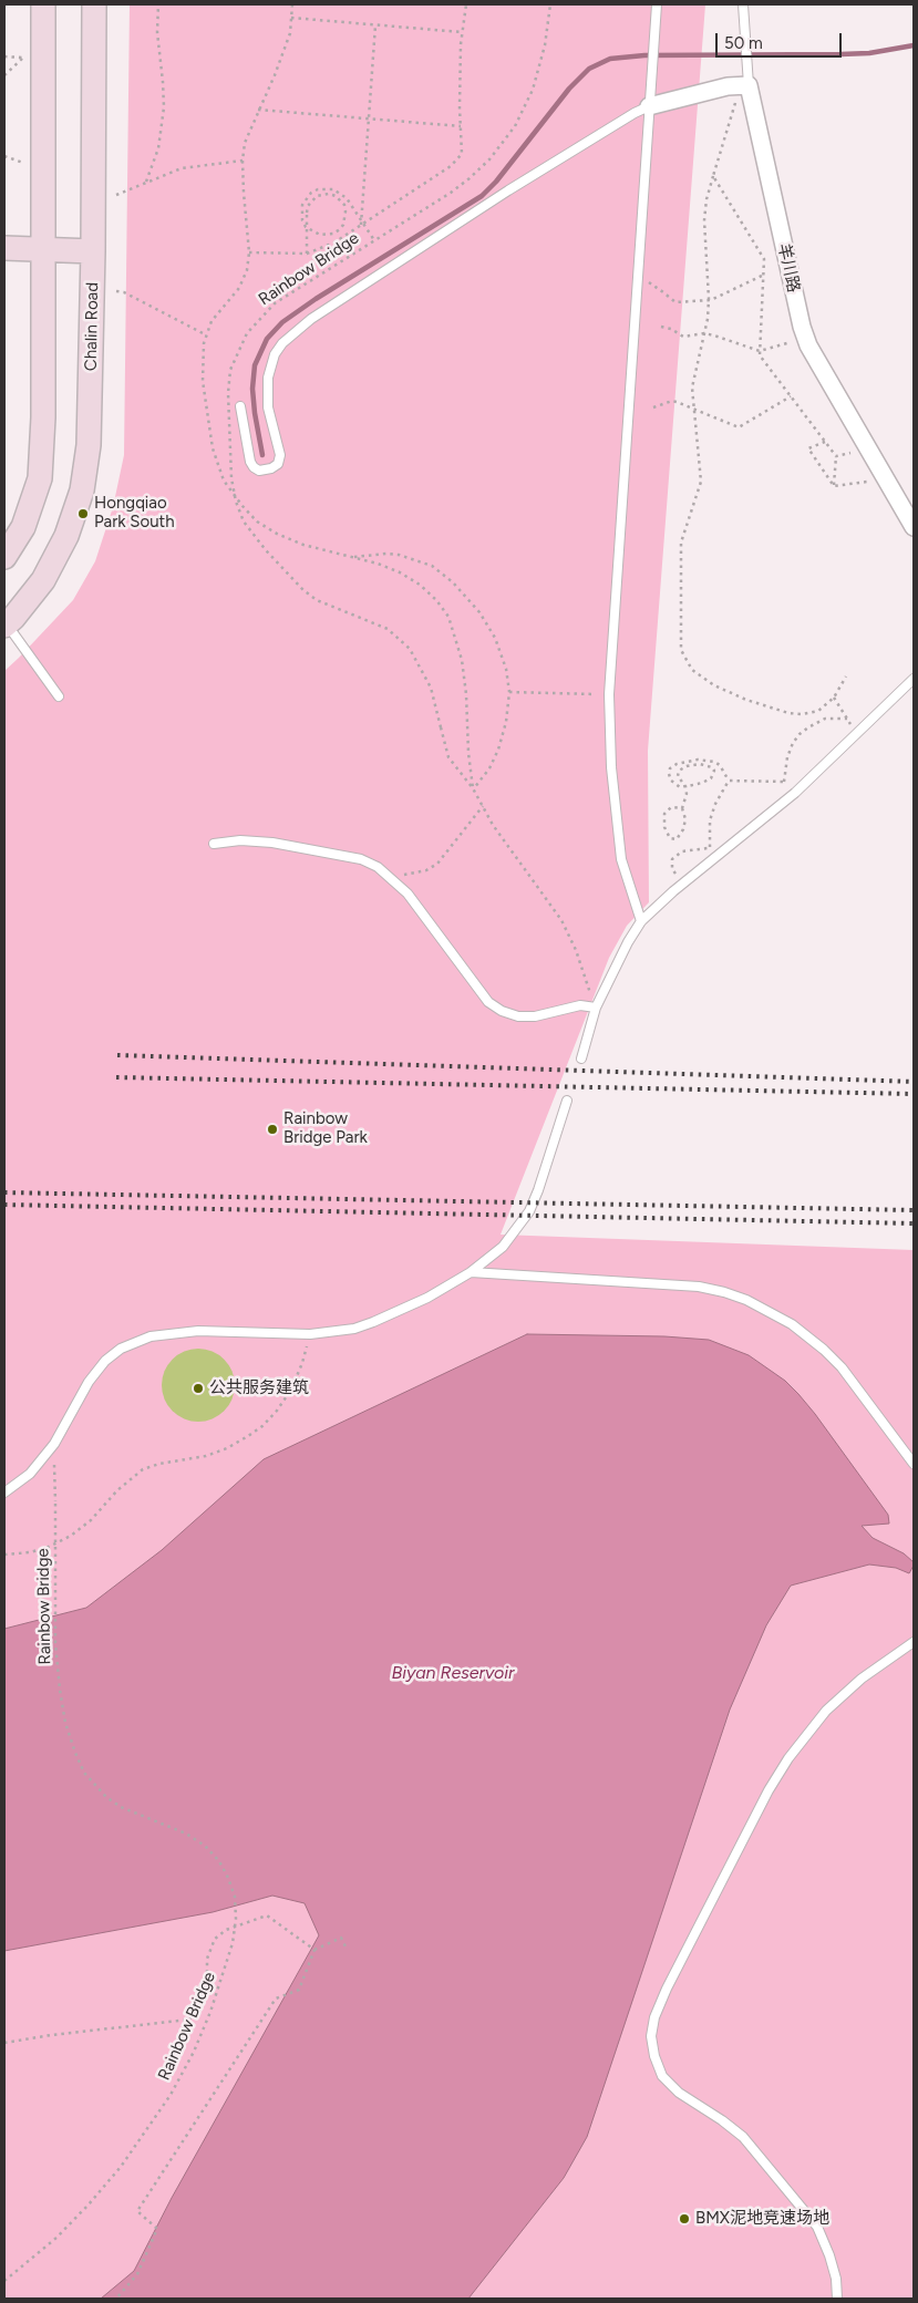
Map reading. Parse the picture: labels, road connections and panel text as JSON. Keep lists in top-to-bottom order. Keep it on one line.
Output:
{"streets":{"street":["羊川路","Chalin Road"],"path":["Rainbow Bridge"]},"water":["Biyan Reservoir"],"places":["Hongqiao Park South","Rainbow Bridge Park","公共服务建筑","BMX泥地竞速场地"],"scale_bar":"50 m"}
